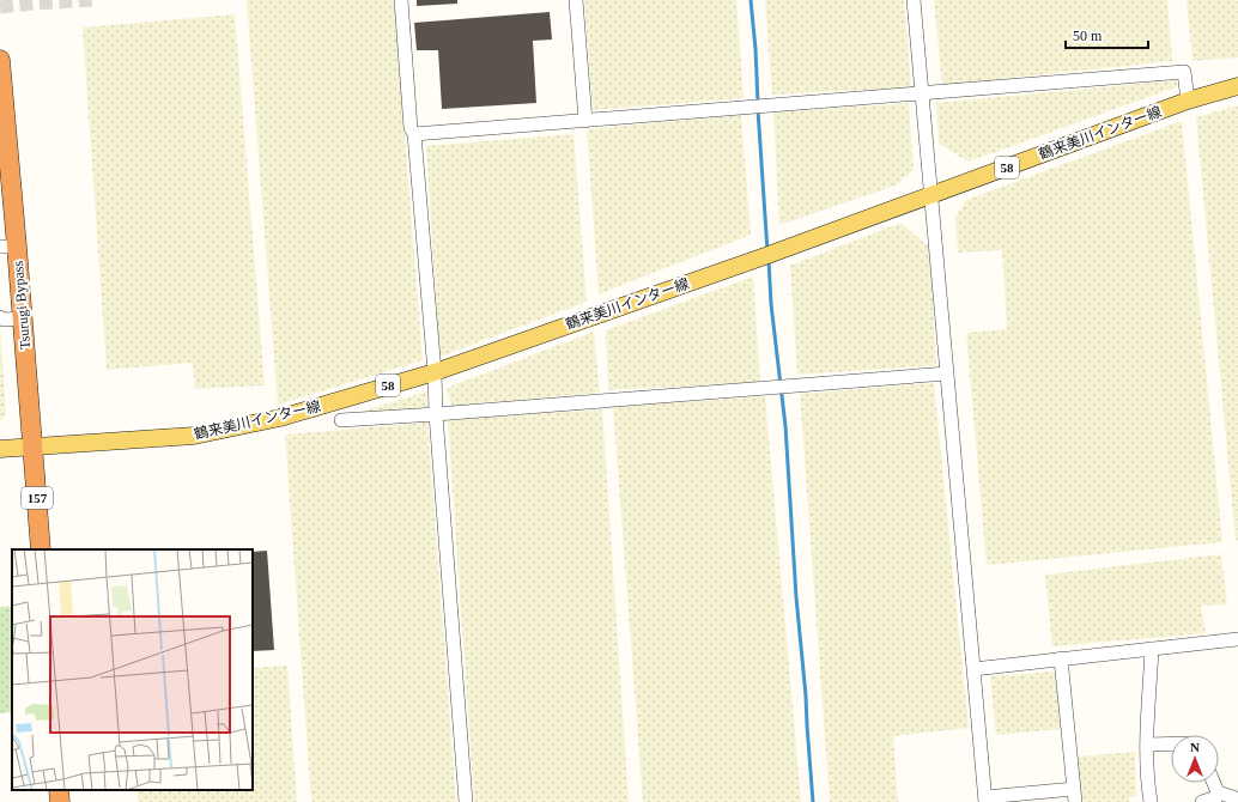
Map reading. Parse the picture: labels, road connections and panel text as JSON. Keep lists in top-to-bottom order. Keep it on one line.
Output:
{"streets":{"highway":["Tsurugi Bypass","157"],"main road":["鶴来美川インター線","58"]},"crossings":[["鶴来美川インター線","Tsurugi Bypass"]],"scale_bar":"50 m","north":"top"}
